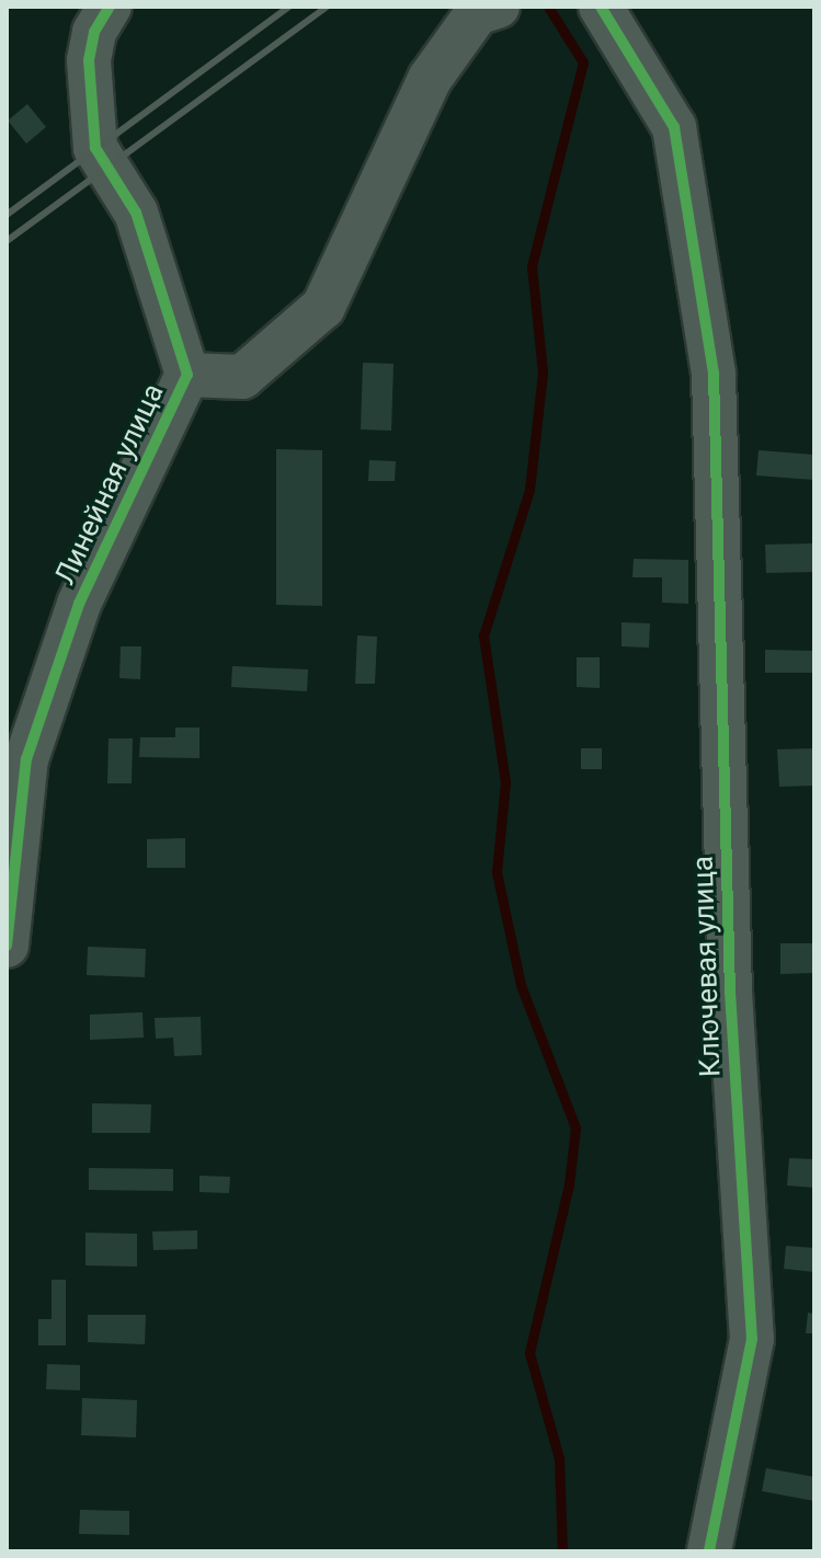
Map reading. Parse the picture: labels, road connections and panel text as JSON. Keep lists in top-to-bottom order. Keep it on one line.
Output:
{"streets":{"street":["Линейная улица","Ключевая улица"]}}
